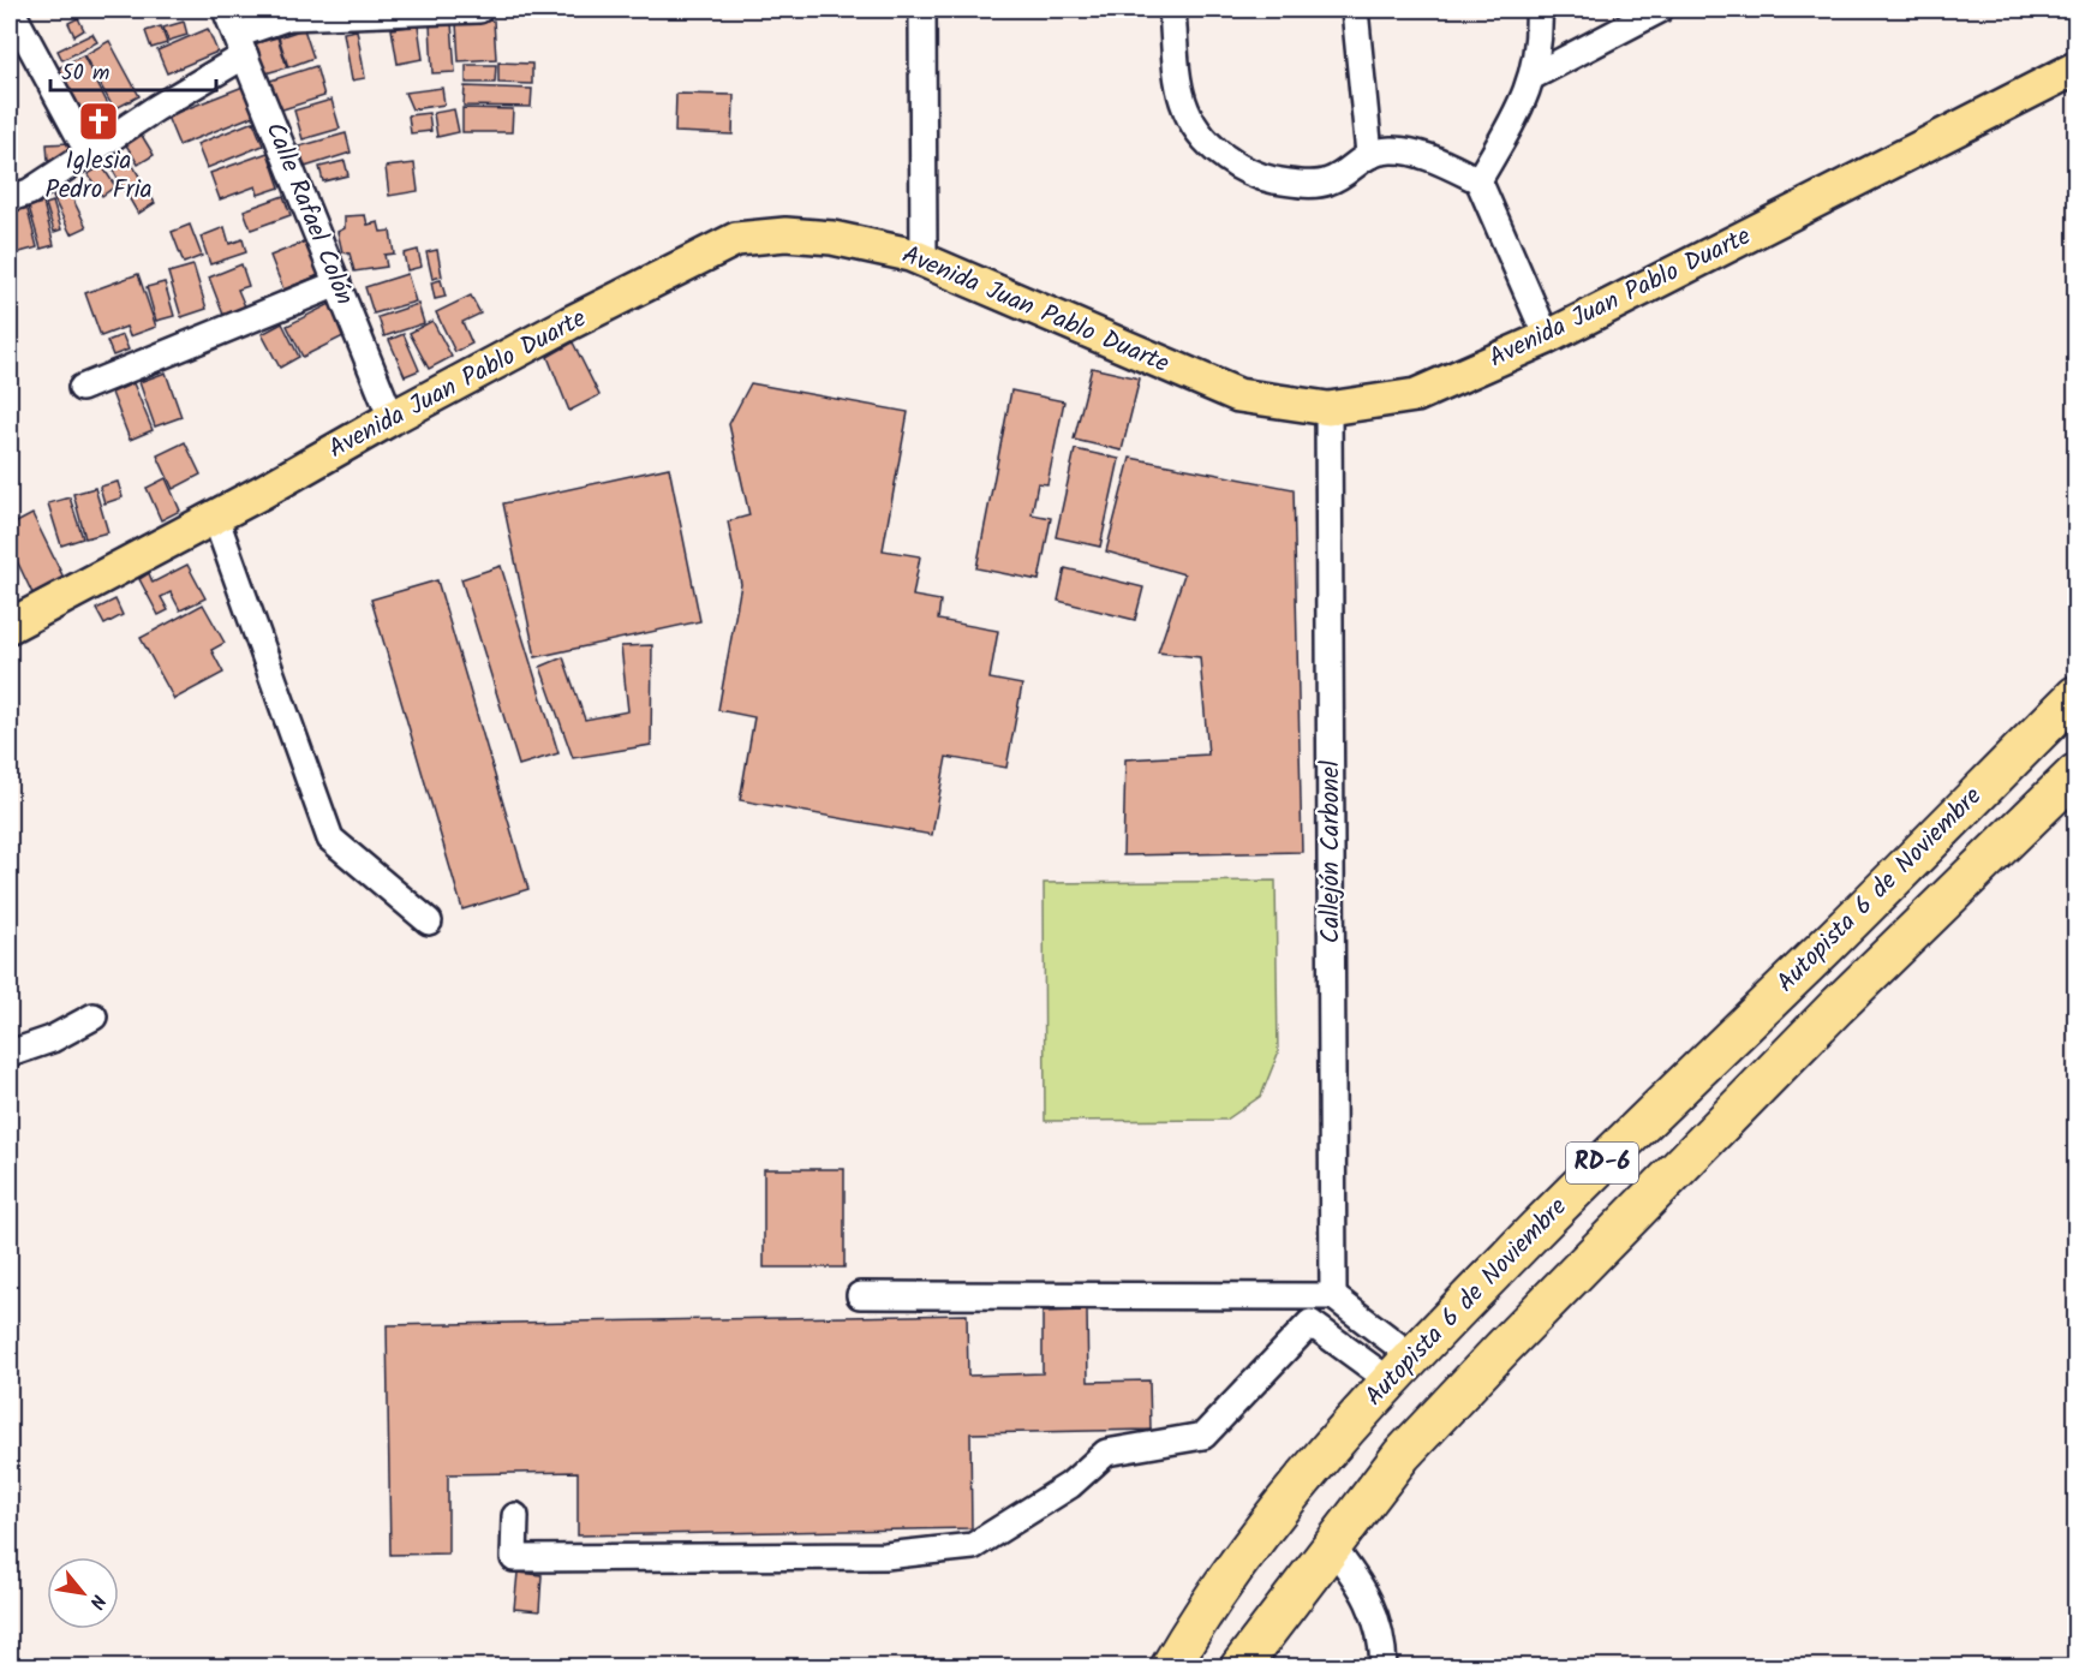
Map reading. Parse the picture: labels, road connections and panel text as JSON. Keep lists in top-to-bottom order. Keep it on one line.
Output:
{"streets":{"highway":["Autopista 6 de Noviembre","RD-6"],"main road":["Avenida Juan Pablo Duarte"],"street":["Calle Rafael Colón","Callejón Carbonel"]},"crossings":[["Calle Rafael Colón","Avenida Juan Pablo Duarte"],["Avenida Juan Pablo Duarte","Callejón Carbonel"]],"places":{"church":["Iglesia Pedro Fria"]},"scale_bar":"50 m","north":"bottom right"}
